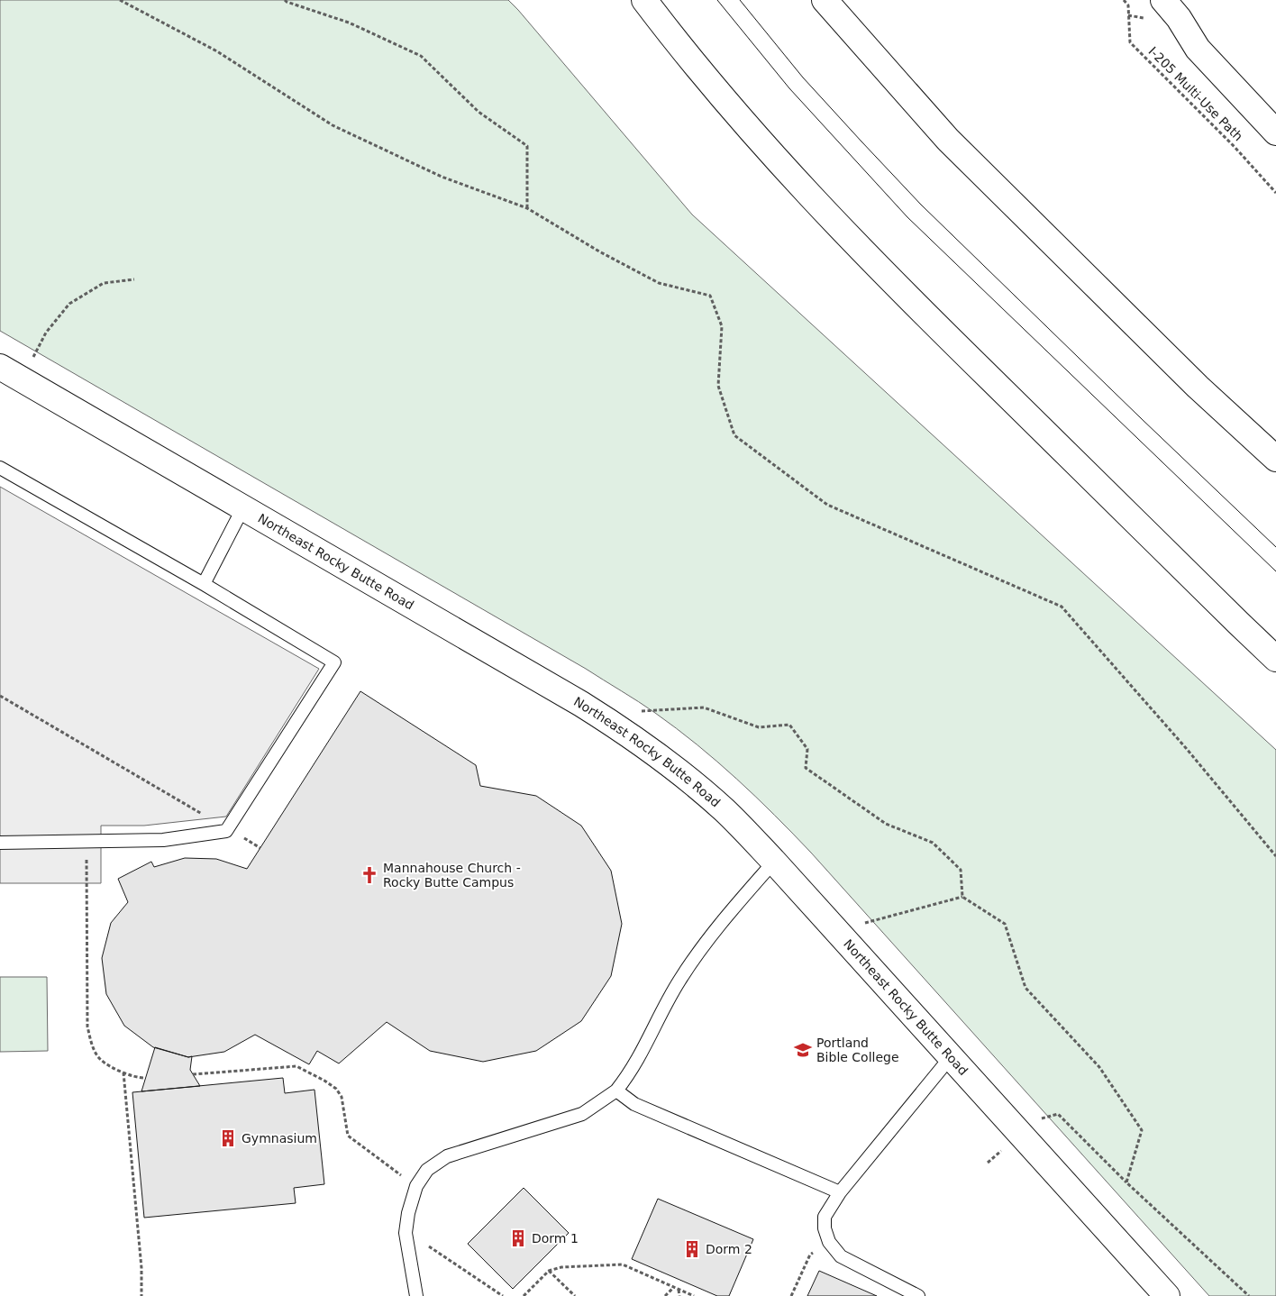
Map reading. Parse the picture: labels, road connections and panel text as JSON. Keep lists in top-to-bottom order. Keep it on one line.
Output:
{"streets":{"main road":["Northeast Rocky Butte Road"],"path":["I-205 Multi-Use Path"]},"places":{"church":["Mannahouse Church - Rocky Butte Campus"],"school or university":["Portland Bible College"],"building":["Gymnasium","Dorm 1","Dorm 2"]}}
